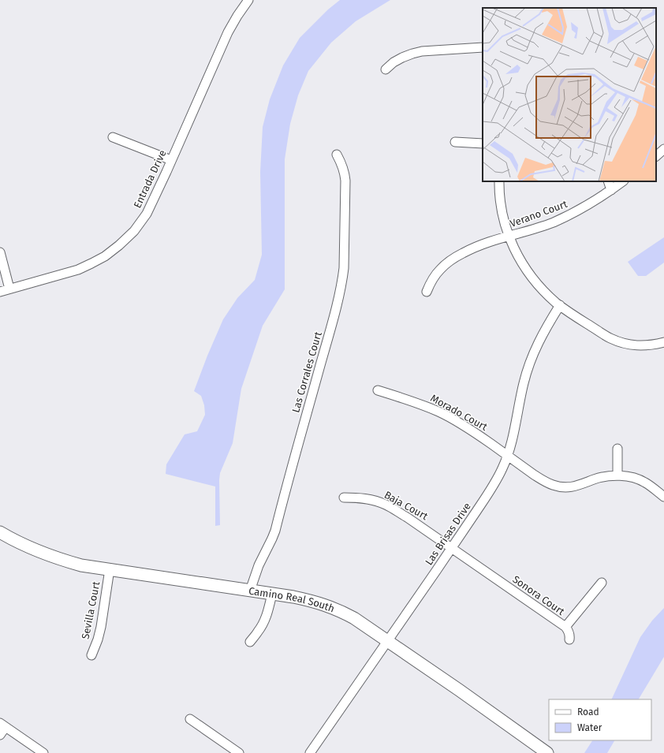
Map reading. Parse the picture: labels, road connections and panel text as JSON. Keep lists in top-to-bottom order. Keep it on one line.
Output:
{"streets":{"street":["Entrada Drive","Verano Court","Las Corrales Court","Morado Court","Baja Court","Las Brisas Drive","Sonora Court","Camino Real South","Sevilla Court"]},"crossings":[["Las Corrales Court","Camino Real South"],["Morado Court","Las Brisas Drive"],["Baja Court","Las Brisas Drive"],["Baja Court","Sonora Court"],["Las Brisas Drive","Sonora Court"],["Las Brisas Drive","Camino Real South"],["Camino Real South","Sevilla Court"]],"legend":["Road","Water"]}
